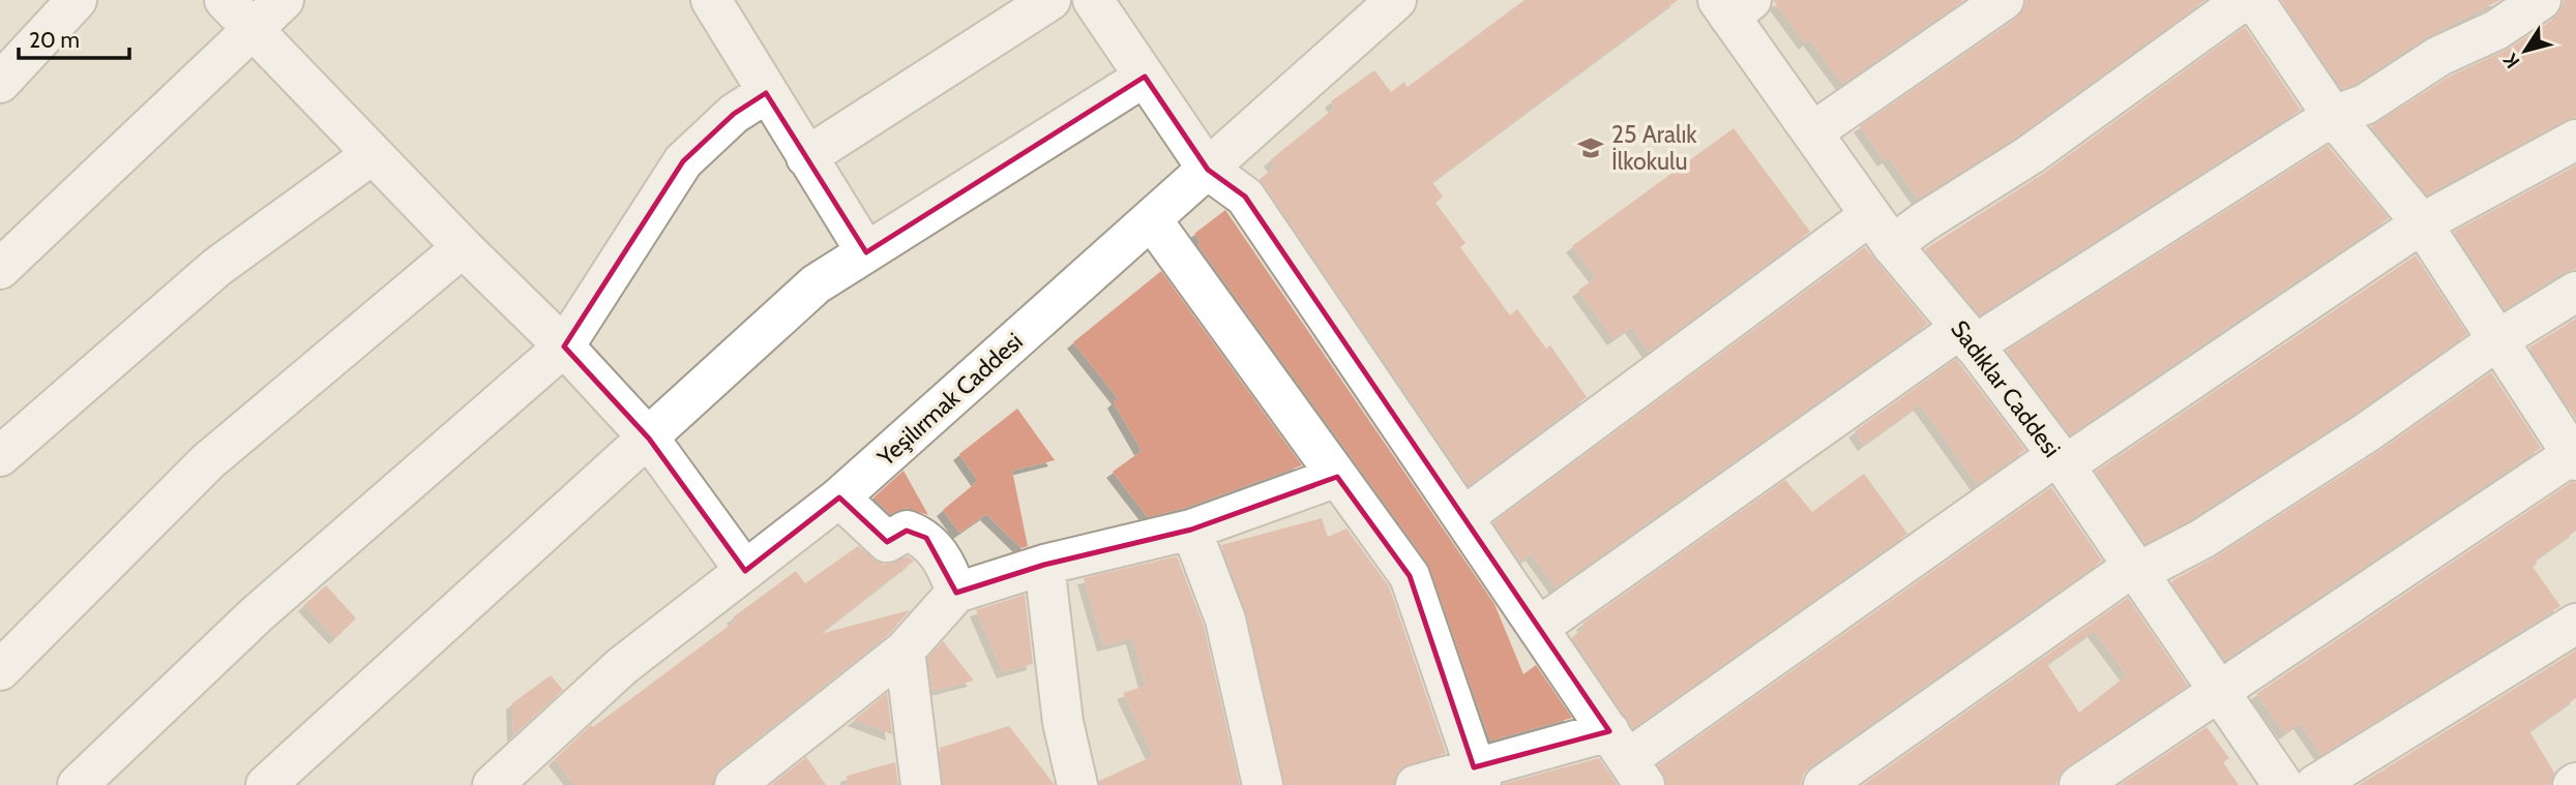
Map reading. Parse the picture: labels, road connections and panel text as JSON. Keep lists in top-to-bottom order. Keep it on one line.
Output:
{"streets":{"street":["Sadıklar Caddesi","Yeşilırmak Caddesi"]},"places":{"school or university":["25 Aralık İlkokulu"]},"scale_bar":"20 m","north":"bottom left"}
